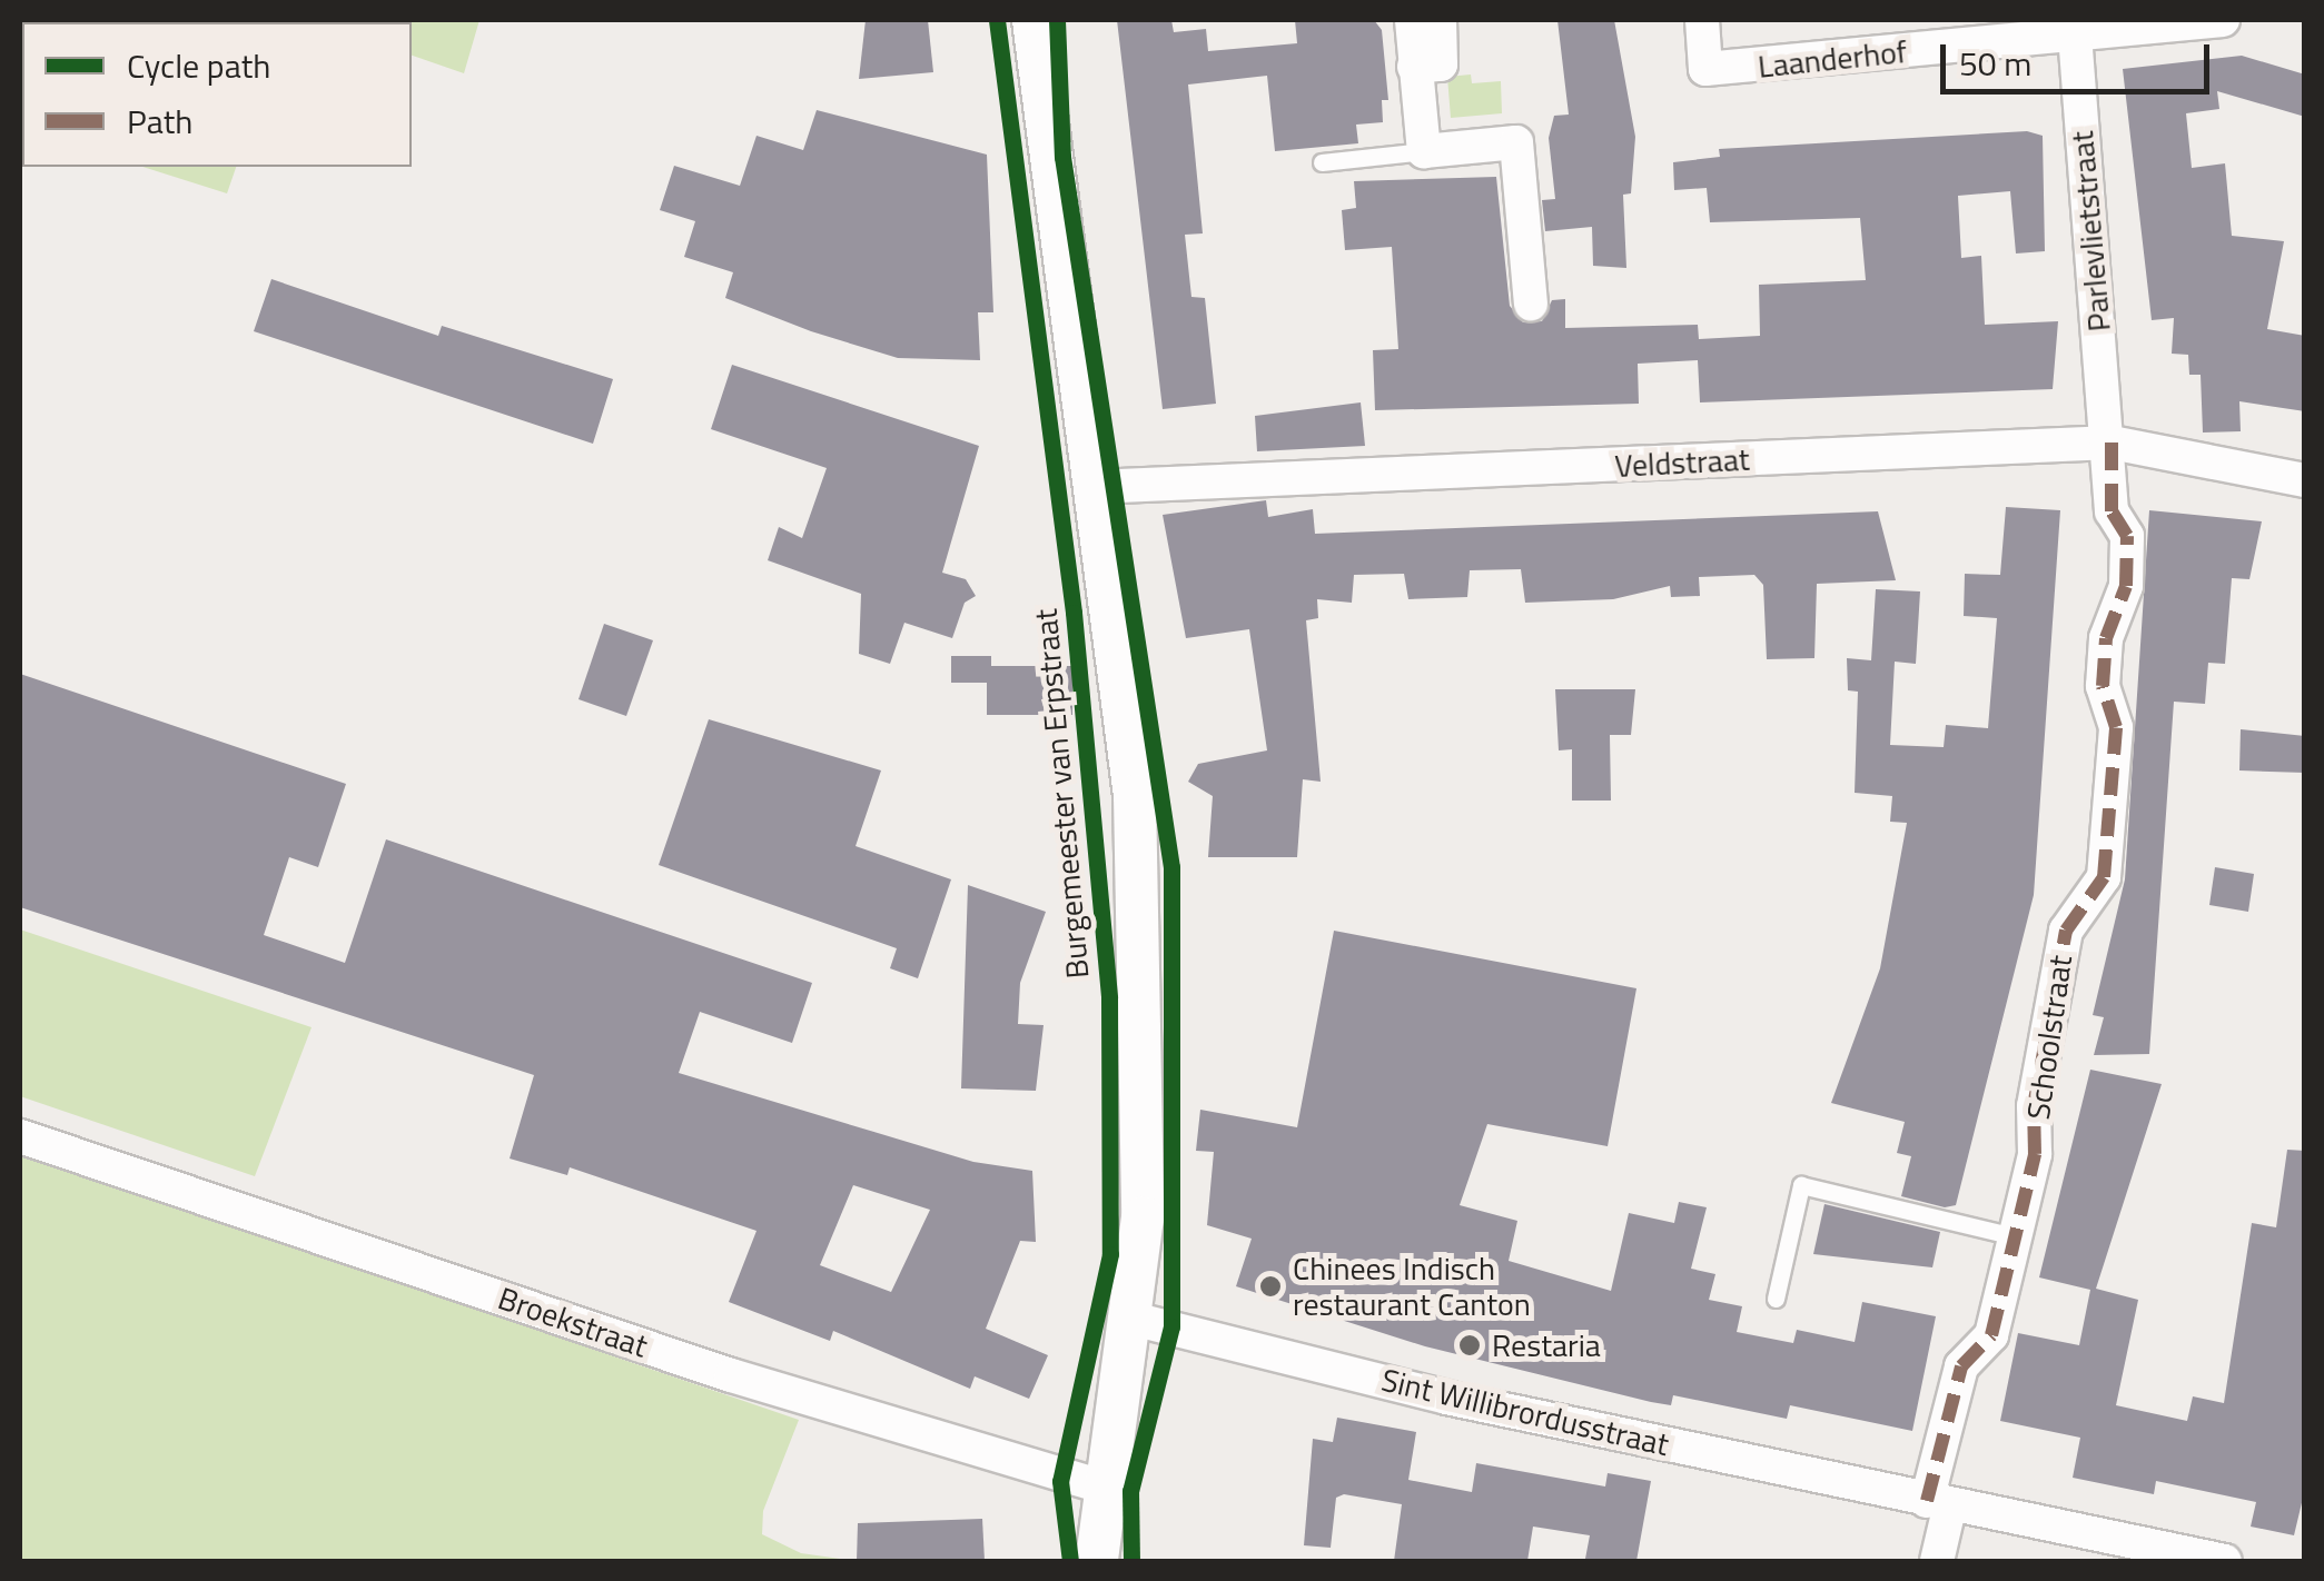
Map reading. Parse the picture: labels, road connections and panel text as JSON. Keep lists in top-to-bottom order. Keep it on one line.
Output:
{"streets":{"street":["Laanderhof","Parlevlietstraat","Veldstraat","Burgemeester van Erpstraat","Schoolstraat","Broekstraat","Sint Willibrordusstraat"]},"crossings":[["Laanderhof","Parlevlietstraat"],["Parlevlietstraat","Veldstraat"],["Parlevlietstraat","Schoolstraat"],["Veldstraat","Burgemeester van Erpstraat"],["Veldstraat","Schoolstraat"],["Burgemeester van Erpstraat","Broekstraat"],["Burgemeester van Erpstraat","Sint Willibrordusstraat"],["Schoolstraat","Sint Willibrordusstraat"]],"places":["Chinees Indisch restaurant Canton","Restaria"],"legend":["Cycle path","Path"],"scale_bar":"50 m"}
